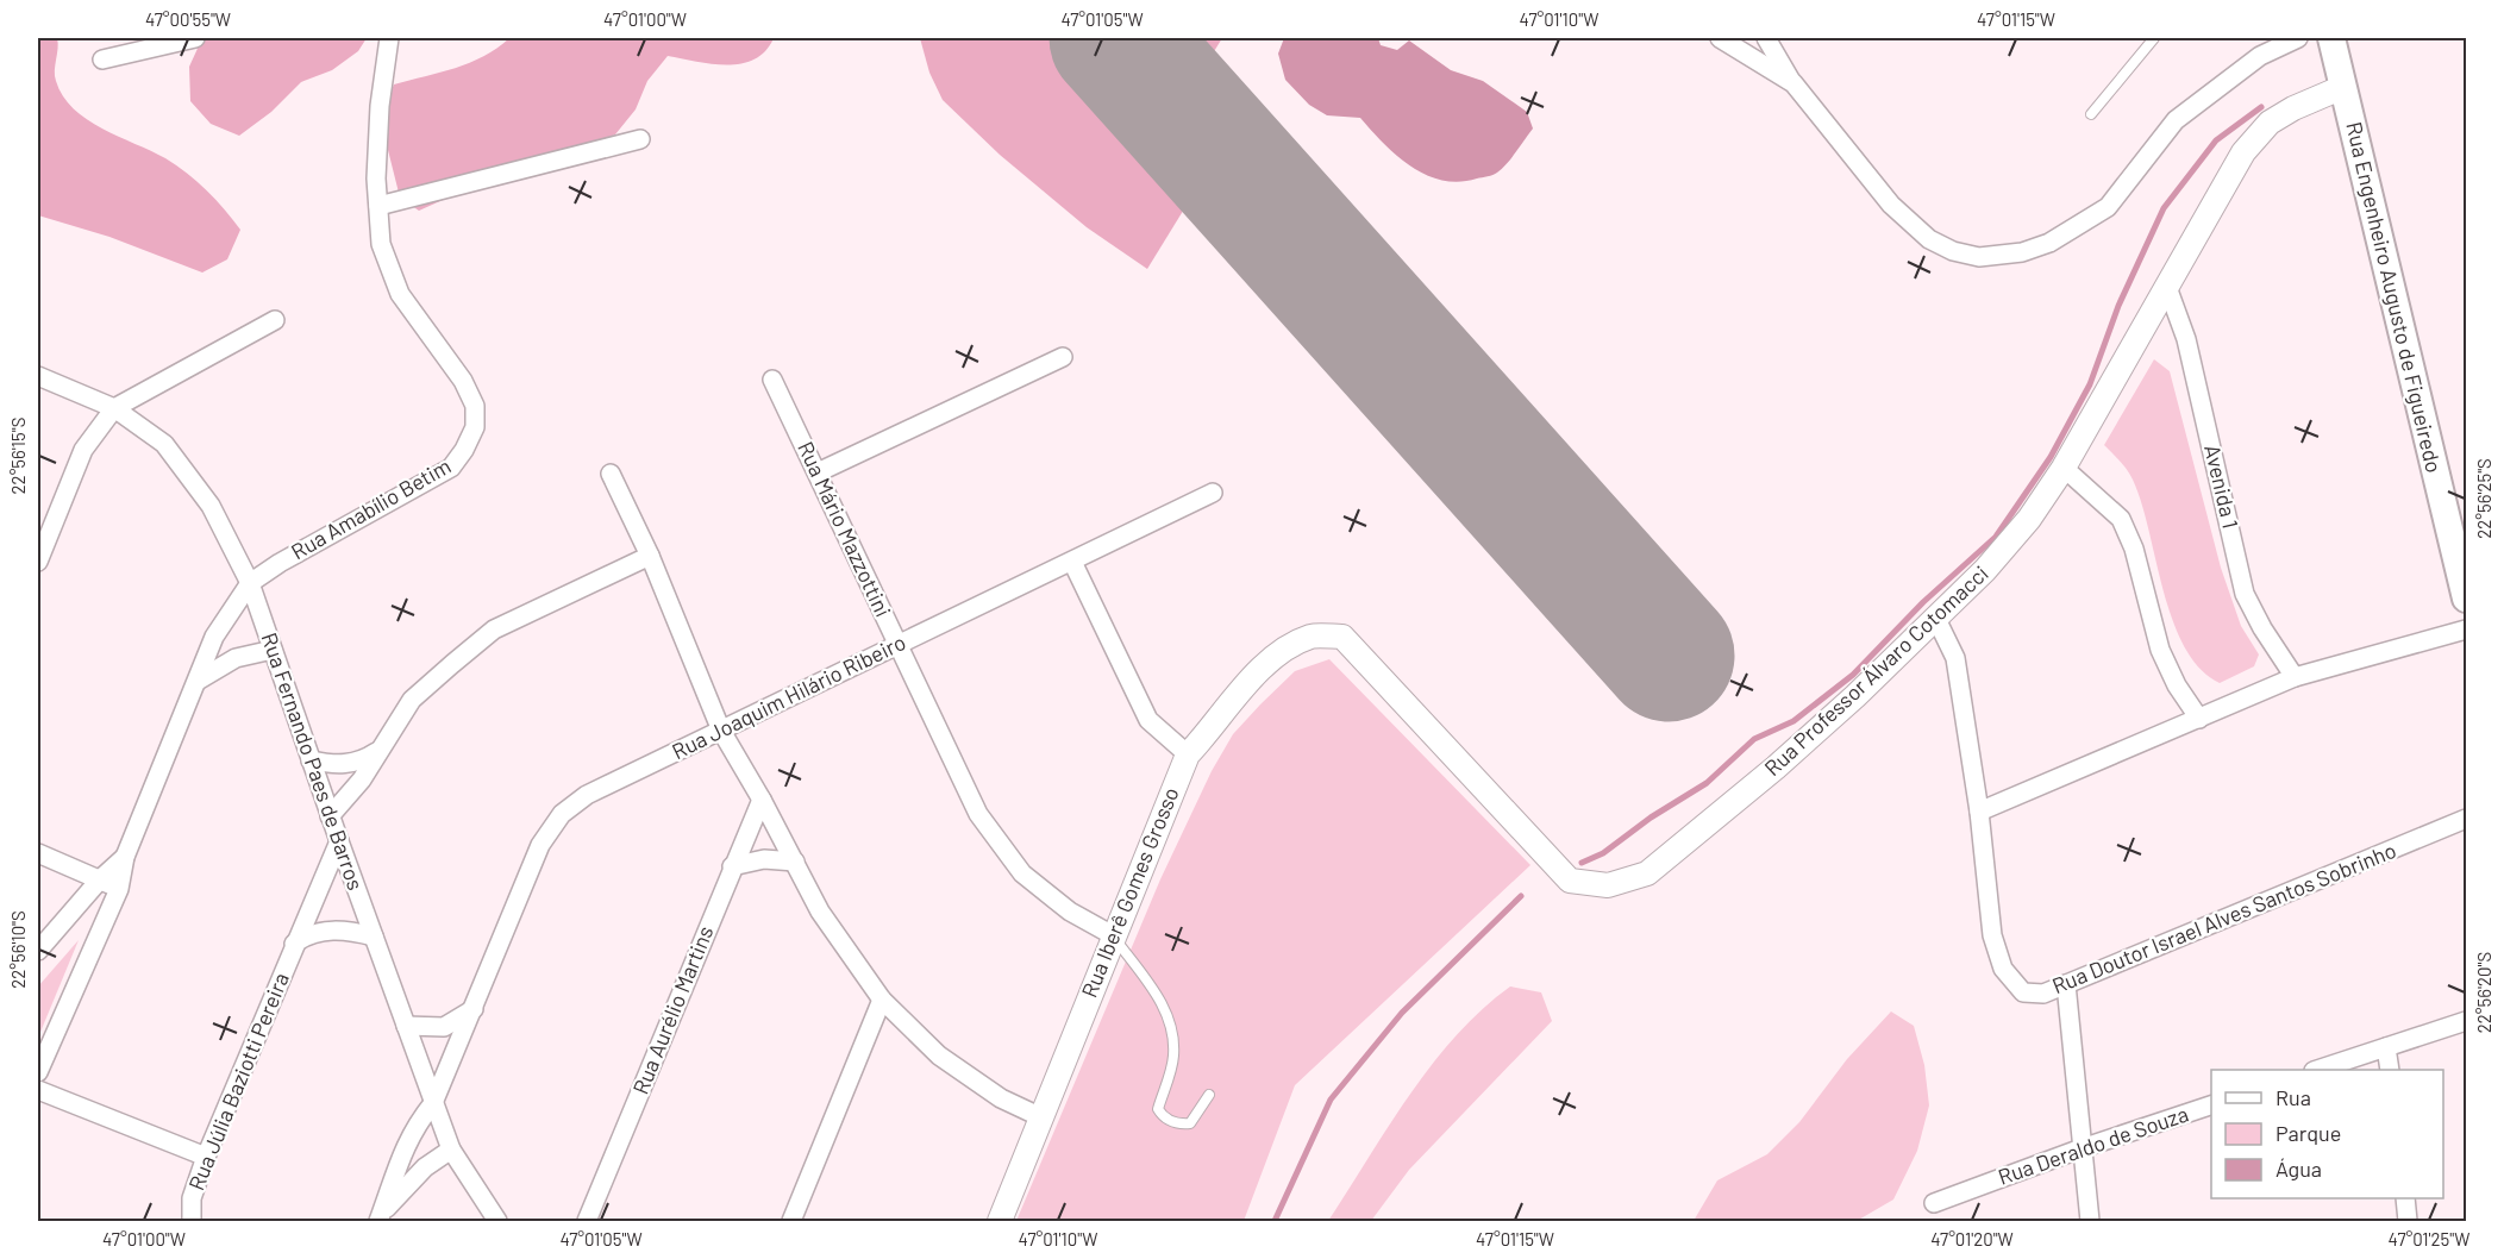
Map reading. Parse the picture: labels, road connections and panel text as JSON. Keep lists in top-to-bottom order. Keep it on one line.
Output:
{"streets":{"main road":["Rua Engenheiro Augusto de Figueiredo"],"street":["Avenida 1","Rua Amabílio Betim","Rua Mário Mazzottini","Rua Professor Álvaro Cotomacci","Rua Joaquim Hilário Ribeiro","Rua Fernando Paes de Barros","Rua Iberê Gomes Grosso","Rua Doutor Israel Alves Santos Sobrinho","Rua Aurélio Martins","Rua Júlia Baziotti Pereira","Rua Deraldo de Souza"]},"crossings":[["Rua Engenheiro Augusto de Figueiredo","Rua Professor Álvaro Cotomacci"],["Avenida 1","Rua Professor Álvaro Cotomacci"],["Rua Amabílio Betim","Rua Fernando Paes de Barros"],["Rua Mário Mazzottini","Rua Joaquim Hilário Ribeiro"],["Rua Mário Mazzottini","Rua Iberê Gomes Grosso"],["Rua Professor Álvaro Cotomacci","Rua Iberê Gomes Grosso"],["Rua Professor Álvaro Cotomacci","Rua Doutor Israel Alves Santos Sobrinho"],["Rua Joaquim Hilário Ribeiro","Rua Fernando Paes de Barros"],["Rua Fernando Paes de Barros","Rua Júlia Baziotti Pereira"]],"legend":["Rua","Parque","Água"],"coordinates":["47°00'55\"W","47°01'00\"W","47°01'05\"W","47°01'10\"W","47°01'15\"W","22°56'15\"S","22°56'25\"S","22°56'10\"S","22°56'20\"S","47°01'20\"W","47°01'25\"W"]}
